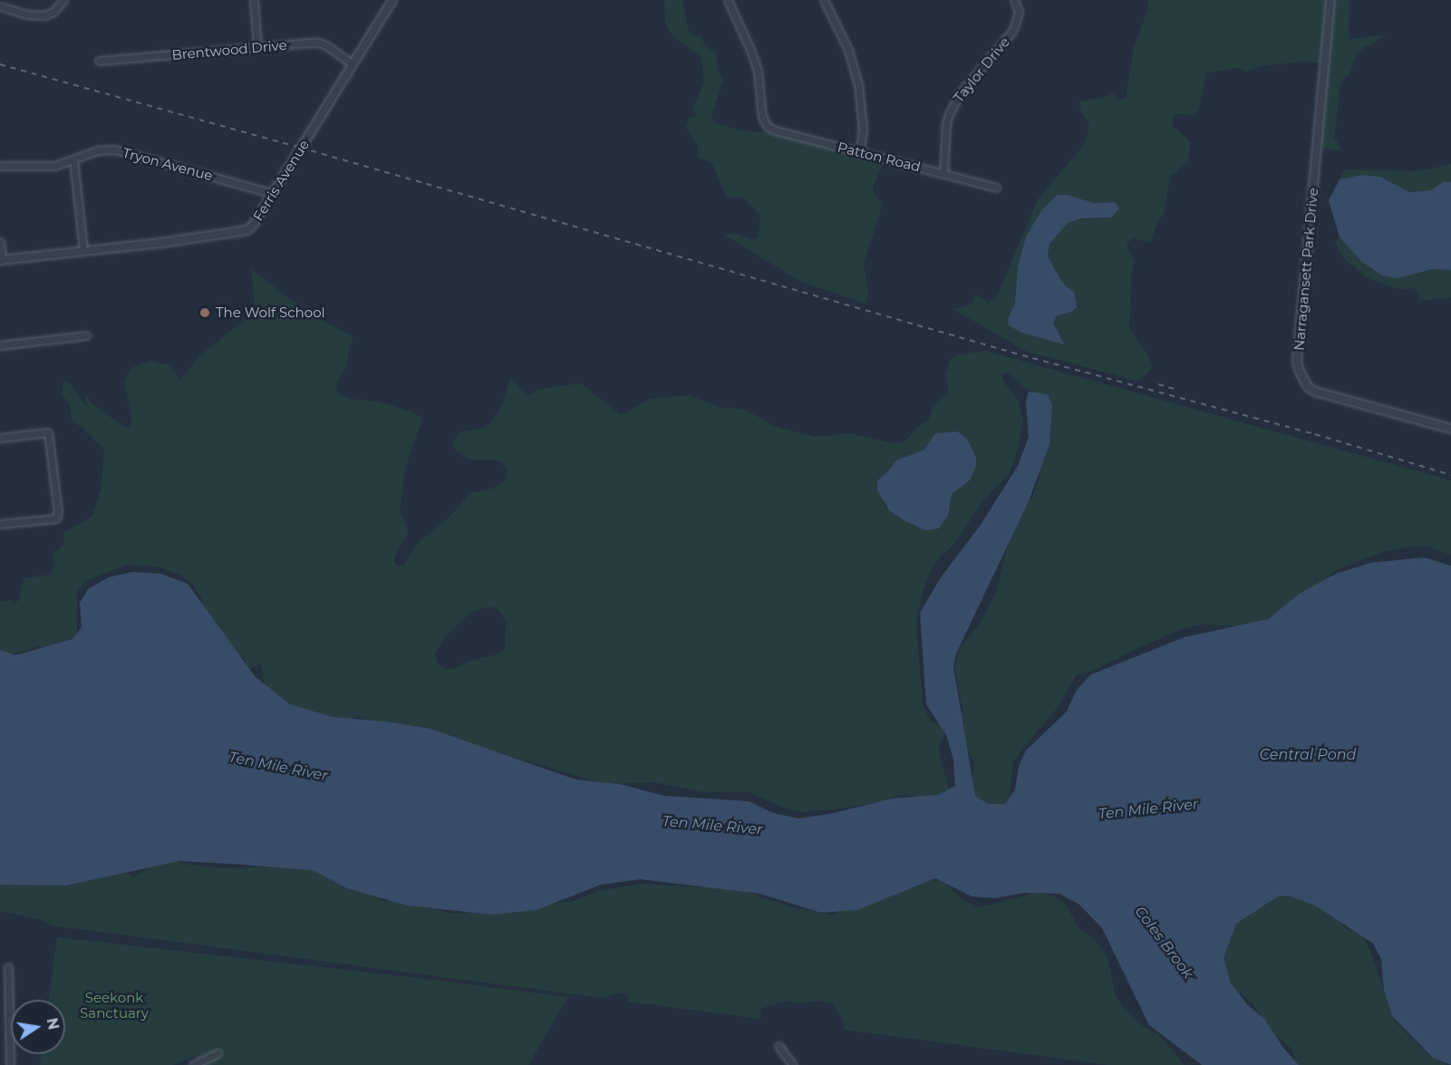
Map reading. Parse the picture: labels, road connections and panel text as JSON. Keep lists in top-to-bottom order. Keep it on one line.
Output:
{"streets":{"street":["Brentwood Drive","Taylor Drive","Patton Road","Tryon Avenue","Ferris Avenue","Narragansett Park Drive"]},"crossings":[["Brentwood Drive","Ferris Avenue"],["Taylor Drive","Patton Road"],["Tryon Avenue","Ferris Avenue"]],"water":["Central Pond","Ten Mile River","Coles Brook"],"parks":["Seekonk Sanctuary"],"places":["The Wolf School"],"north":"right"}
